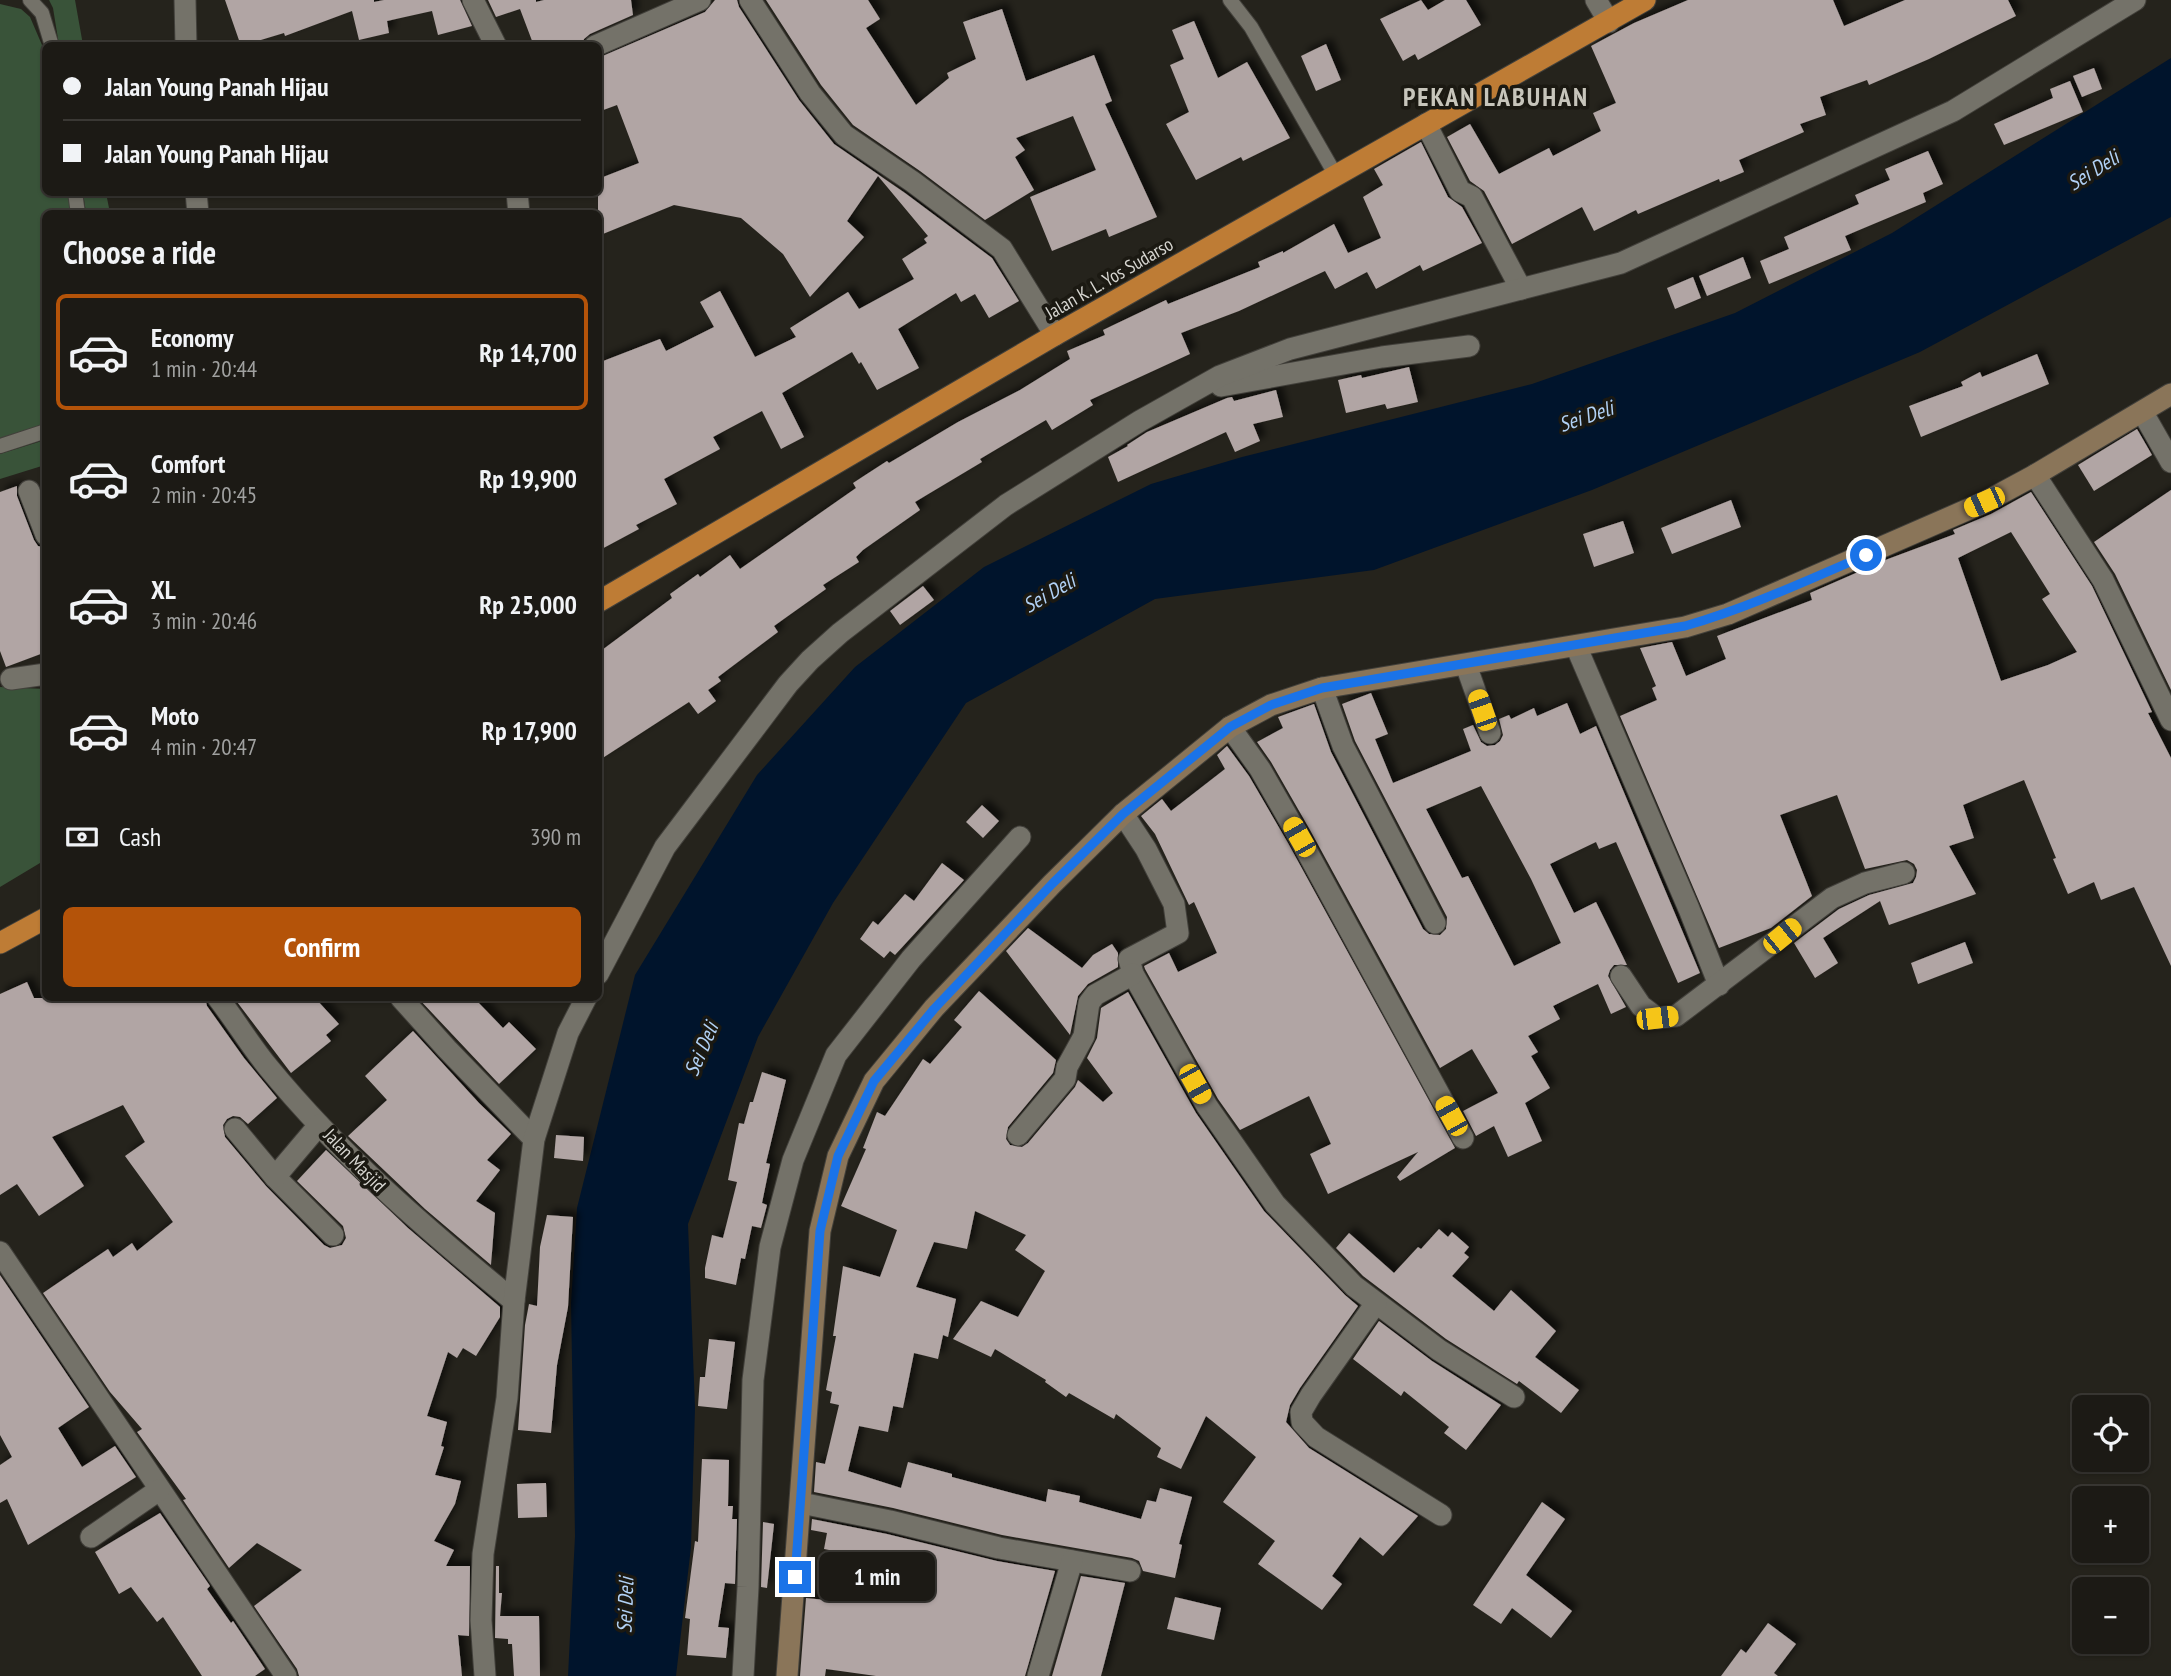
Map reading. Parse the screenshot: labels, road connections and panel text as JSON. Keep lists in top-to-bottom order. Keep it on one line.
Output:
{"streets":{"highway":["Jalan K. L. Yos Sudarso"],"street":["Jalan Masjid"]},"districts":["PEKAN LABUHAN"],"water":["Sei Deli"],"page":{"banner":["Jalan Young Panah Hijau","Jalan Young Panah Hijau"],"heading":"Choose a ride","list":[{"name":"Economy","note":"1 min · 20:44","value":"Rp 14,700"},{"name":"Comfort","note":"2 min · 20:45","value":"Rp 19,900"},{"name":"XL","note":"3 min · 20:46","value":"Rp 25,000"},{"name":"Moto","note":"4 min · 20:47","value":"Rp 17,900"}],"pay":["Cash","390 m"],"buttons":"Confirm","map_buttons":["+","−"],"bubble":"1 min"}}
